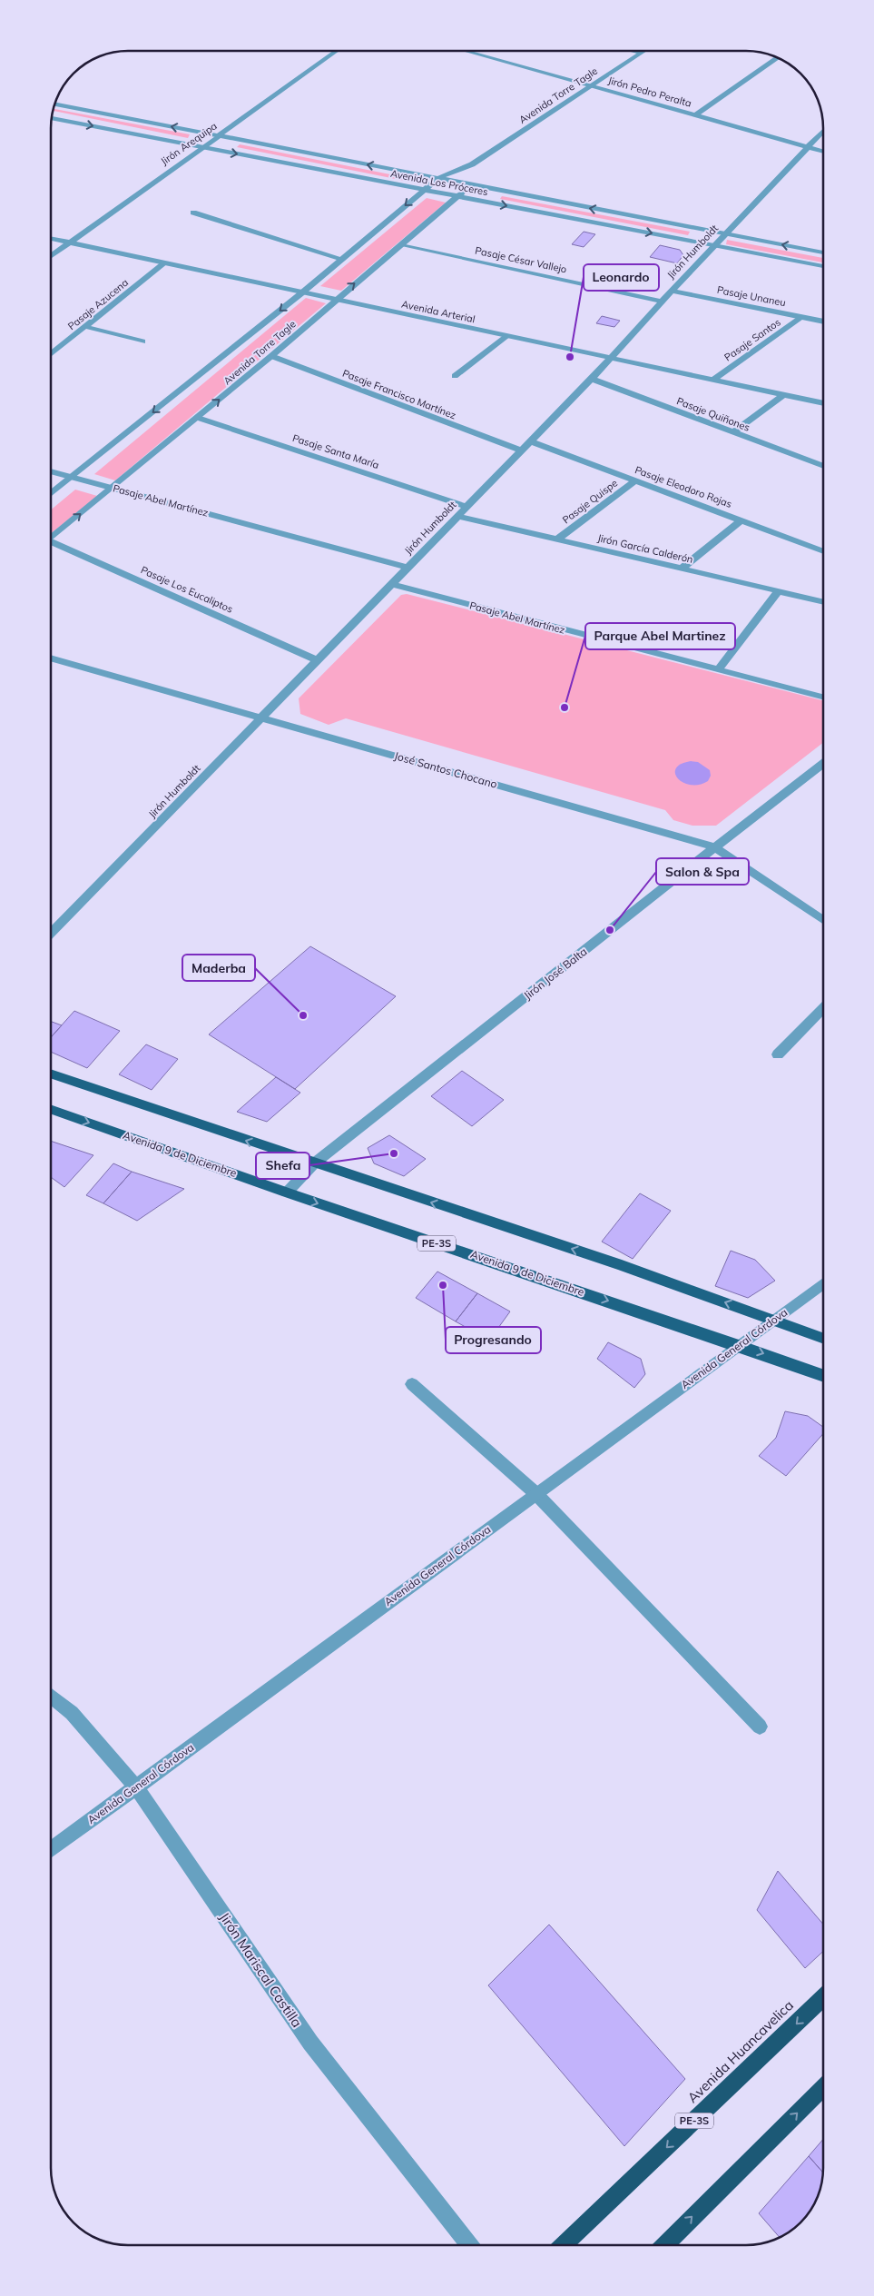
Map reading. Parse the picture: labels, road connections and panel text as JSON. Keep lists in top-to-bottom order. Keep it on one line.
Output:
{"streets":{"highway":["PE-3S","Avenida Huancavelica"],"main road":["Avenida 9 de Diciembre"],"street":["Jirón Pedro Peralta","Avenida Torre Tagle","Jirón Arequipa","Avenida Los Próceres","Jirón Humboldt","Pasaje César Vallejo","Pasaje Unaneu","Pasaje Azucena","Avenida Arterial","Pasaje Santos","Pasaje Francisco Martínez","Pasaje Quiñones","Pasaje Santa María","Pasaje Eleodoro Rojas","Pasaje Abel Martínez","Pasaje Quispe","Jirón García Calderón","Pasaje Los Eucaliptos","José Santos Chocano","Jirón José Balta","Avenida General Córdova","Jirón Mariscal Castilla"]},"crossings":[["Jirón Pedro Peralta","Avenida Torre Tagle"],["Jirón Pedro Peralta","Jirón Humboldt"],["Avenida Torre Tagle","Avenida Los Próceres"],["Avenida Torre Tagle","Pasaje César Vallejo"],["Avenida Torre Tagle","Avenida Arterial"],["Avenida Torre Tagle","Pasaje Francisco Martínez"],["Avenida Torre Tagle","Pasaje Santa María"],["Avenida Torre Tagle","Pasaje Abel Martínez"],["Jirón Arequipa","Avenida Los Próceres"],["Jirón Arequipa","Avenida Arterial"],["Avenida Los Próceres","Jirón Humboldt"],["Jirón Humboldt","Pasaje César Vallejo"],["Jirón Humboldt","Pasaje Unaneu"],["Jirón Humboldt","Avenida Arterial"],["Jirón Humboldt","Pasaje Francisco Martínez"],["Jirón Humboldt","Pasaje Quiñones"],["Jirón Humboldt","Pasaje Santa María"],["Jirón Humboldt","Pasaje Eleodoro Rojas"],["Jirón Humboldt","Pasaje Abel Martínez"],["Jirón Humboldt","Jirón García Calderón"],["Jirón Humboldt","Pasaje Los Eucaliptos"],["Jirón Humboldt","José Santos Chocano"],["Pasaje Unaneu","Pasaje Santos"],["Pasaje Azucena","Avenida Arterial"],["Avenida Arterial","Pasaje Santos"],["Pasaje Eleodoro Rojas","Pasaje Quispe"],["Pasaje Quispe","Jirón García Calderón"],["José Santos Chocano","Jirón José Balta"],["Jirón José Balta","Avenida 9 de Diciembre"],["Avenida 9 de Diciembre","Avenida General Córdova"],["Avenida General Córdova","Jirón Mariscal Castilla"]],"places":["Leonardo","Parque Abel Martinez","Salon & Spa","Maderba","Shefa","Progresando"]}
